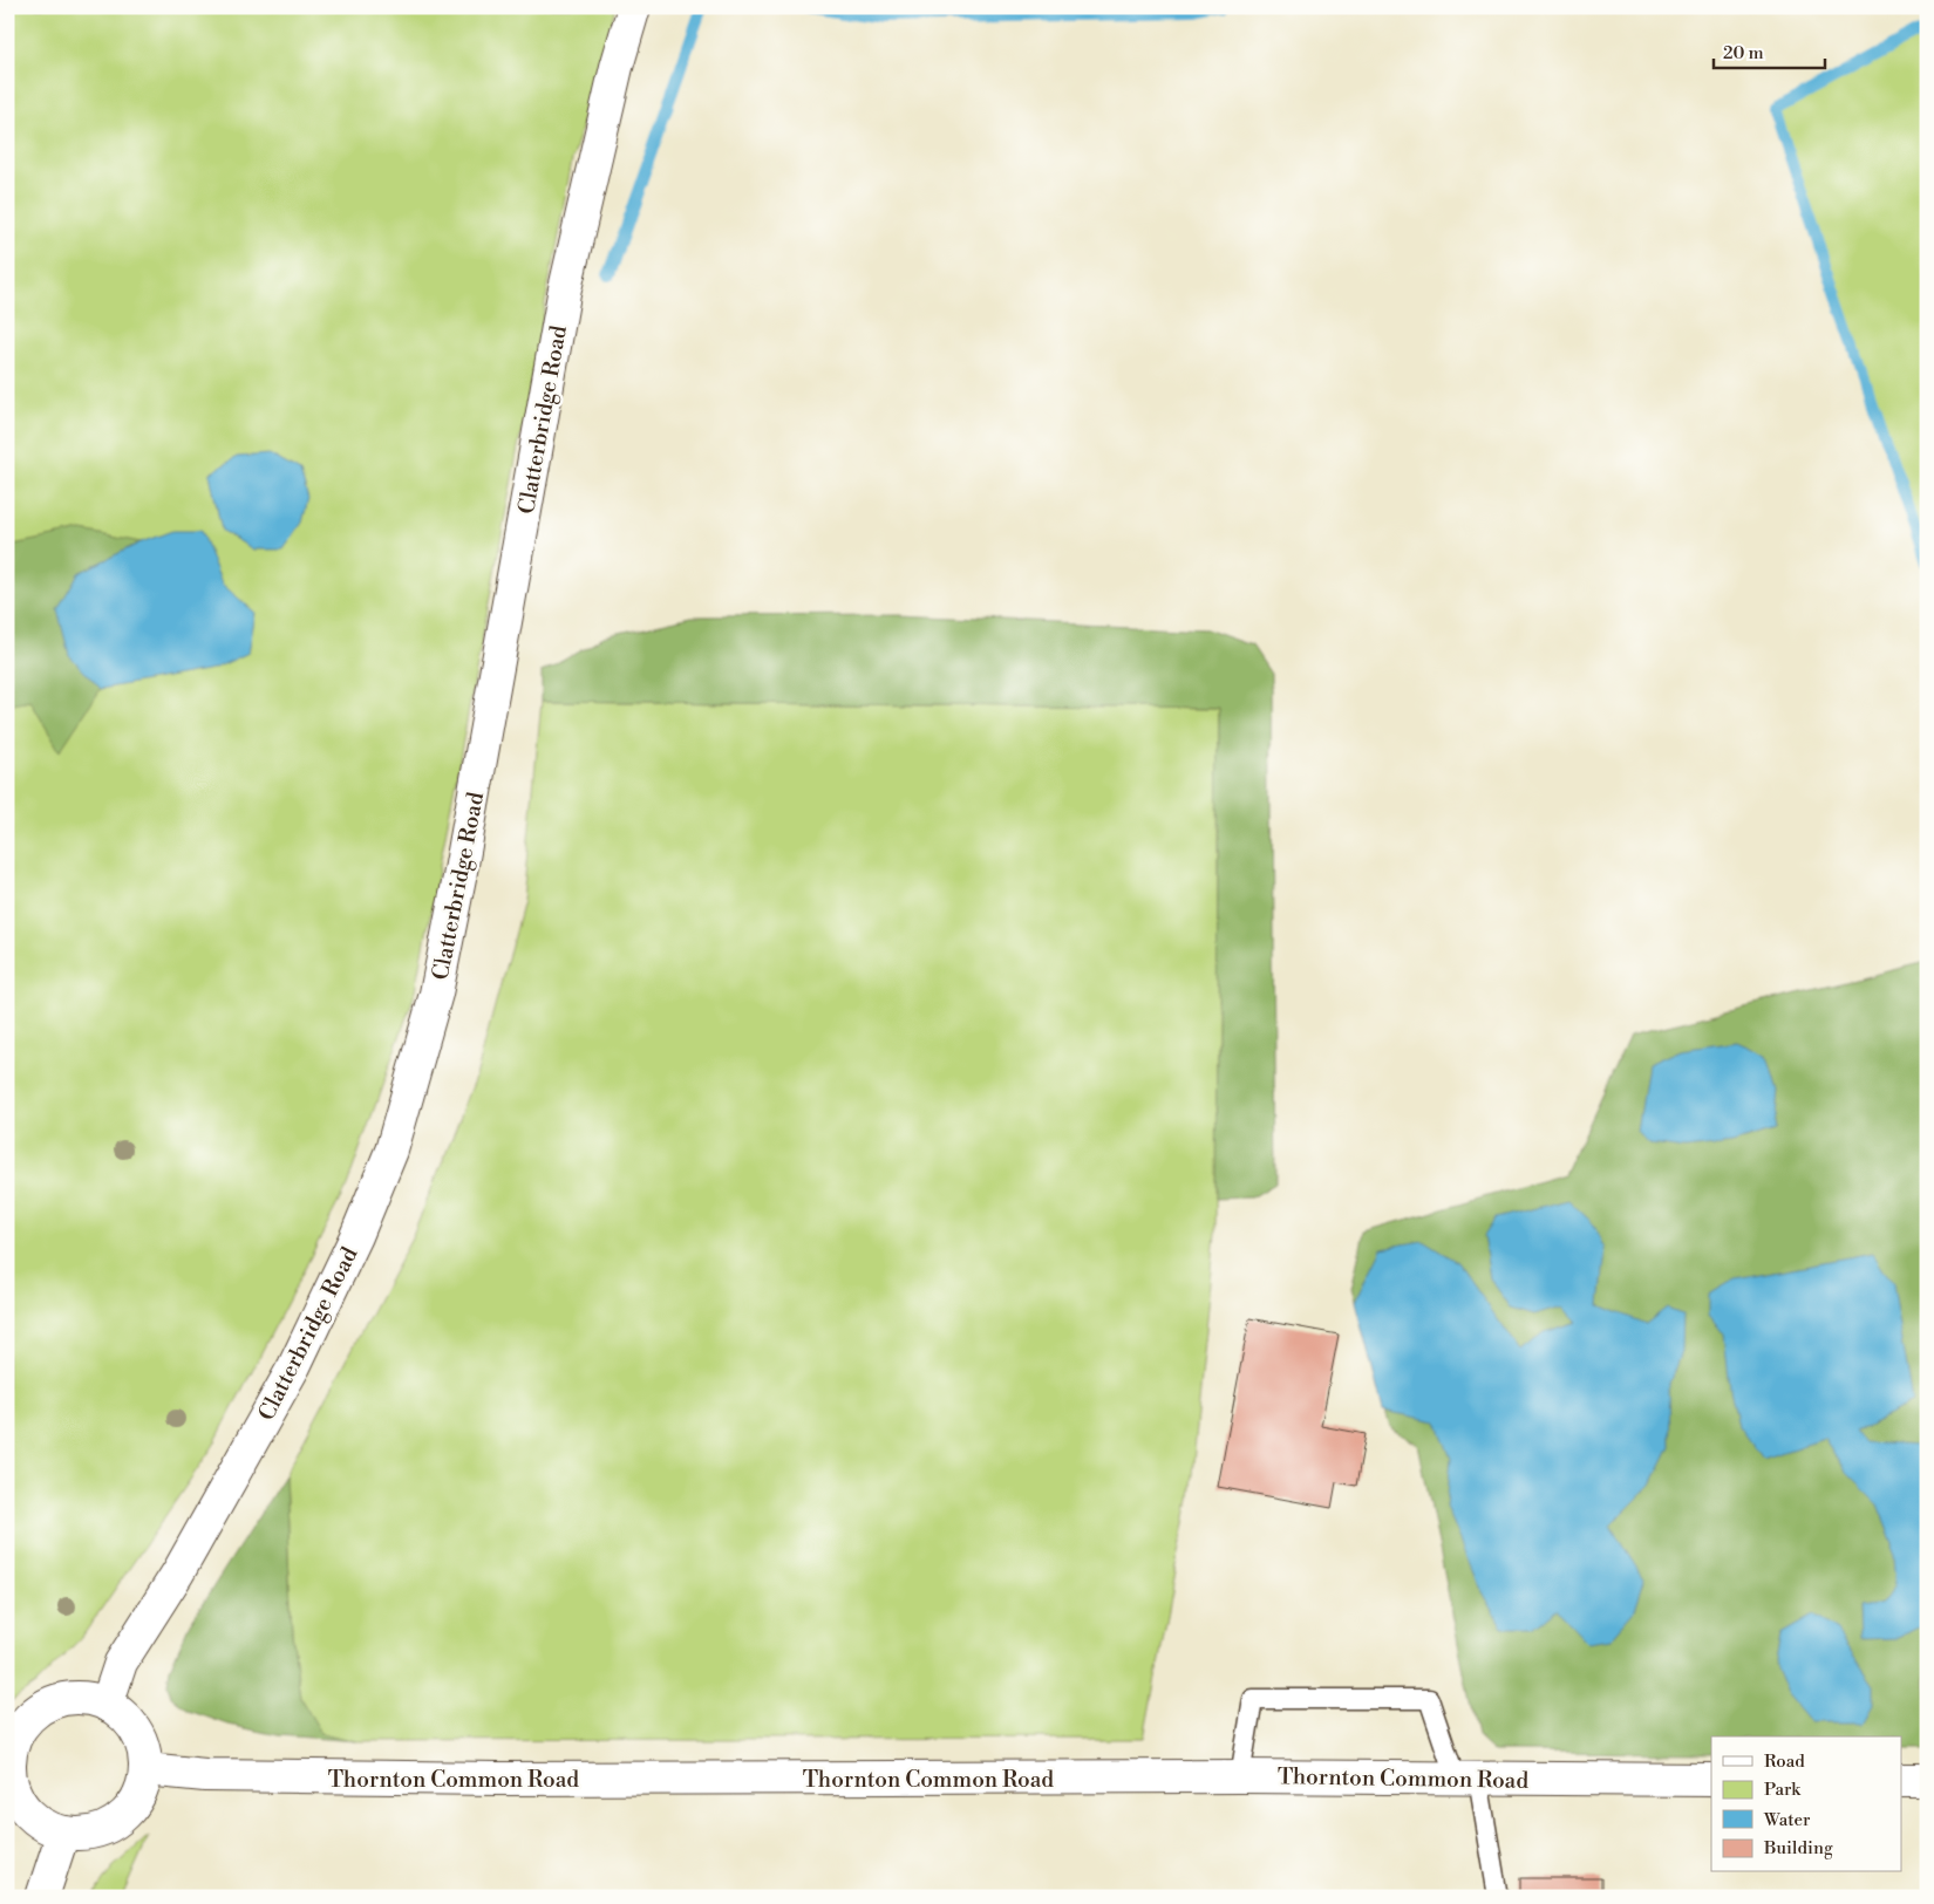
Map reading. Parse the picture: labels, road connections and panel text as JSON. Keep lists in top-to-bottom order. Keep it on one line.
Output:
{"streets":{"main road":["Clatterbridge Road","Thornton Common Road"]},"crossings":[["Clatterbridge Road","Thornton Common Road"]],"legend":["Road","Park","Water","Building"],"scale_bar":"20 m"}
